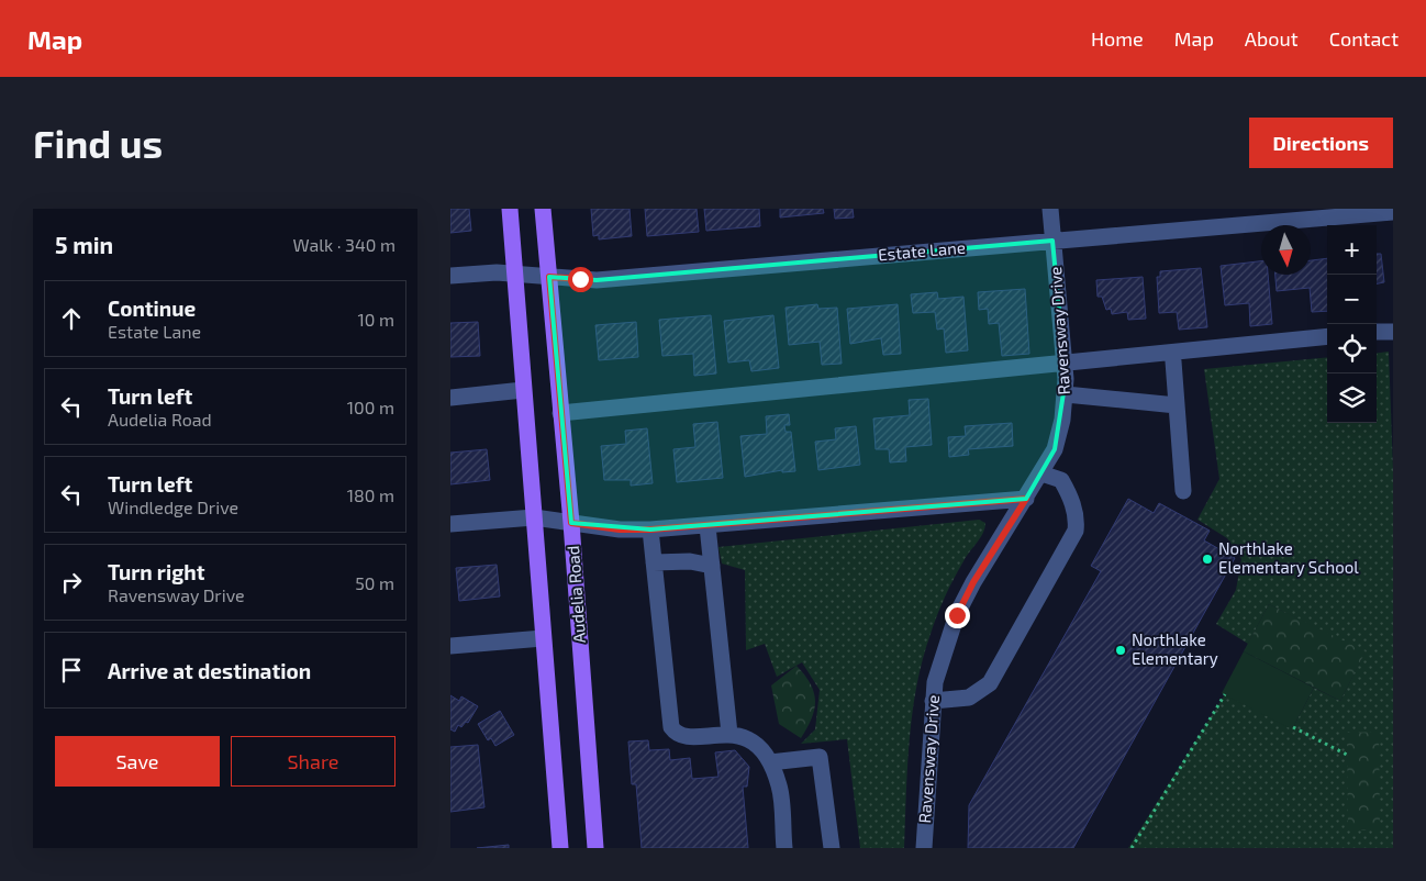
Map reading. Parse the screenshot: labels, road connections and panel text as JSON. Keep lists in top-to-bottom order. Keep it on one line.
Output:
{"streets":{"main road":["Audelia Road"],"street":["Estate Lane","Ravensway Drive"]},"crossings":[["Estate Lane","Ravensway Drive"],["Estate Lane","Audelia Road"]],"places":["Northlake Elementary School","Northlake Elementary"],"north":"bottom","page":{"header":"Map","nav":["Home","Map","About","Contact"],"buttons":["Directions",["Save","Share"]],"title":"Find us","heading":["5 min","Walk · 340 m"],"map_buttons":["+","−"],"list":[["Continue","Estate Lane","10 m"],["Turn left","Audelia Road","100 m"],["Turn left","Windledge Drive","180 m"],["Turn right","Ravensway Drive","50 m"],"Arrive at destination"]}}
